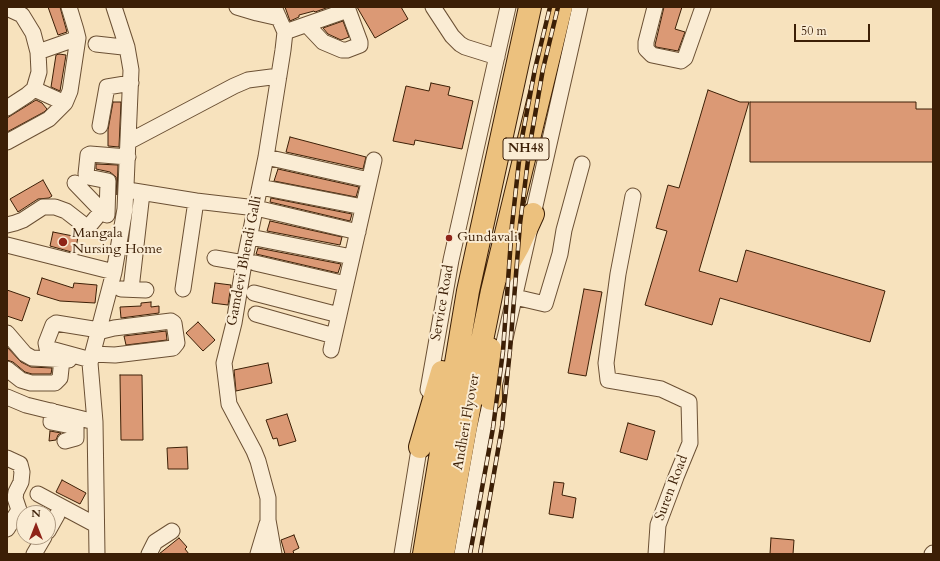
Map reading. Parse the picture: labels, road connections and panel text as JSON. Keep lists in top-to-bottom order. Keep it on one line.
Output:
{"streets":{"highway":["NH48","Andheri Flyover"],"street":["Gamdevi Bhendi Galli","Service Road","Suren Road"]},"crossings":[["NH48","Andheri Flyover"]],"places":["Gundavali","Mangala Nursing Home"],"scale_bar":"50 m","north":"top"}
